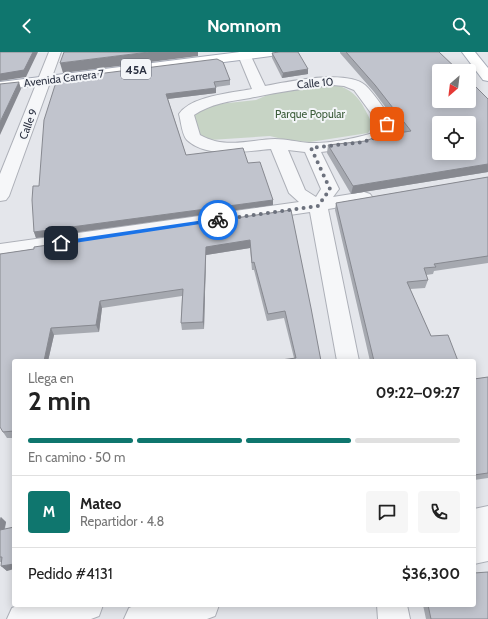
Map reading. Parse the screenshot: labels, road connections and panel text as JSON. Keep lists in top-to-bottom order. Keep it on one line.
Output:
{"streets":{"main road":["45A","Avenida Carrera 7"],"street":["Calle 10","Calle 9"]},"crossings":[["Avenida Carrera 7","Calle 9"]],"parks":["Parque Popular"],"north":"bottom left","page":{"header":"Nomnom","heading":["2 min","Llega en","09:22–09:27"],"panel":["Mateo","Repartidor · 4.8","Pedido #4131","$36,300"],"bar":"En camino · 50 m","round":"M"}}
